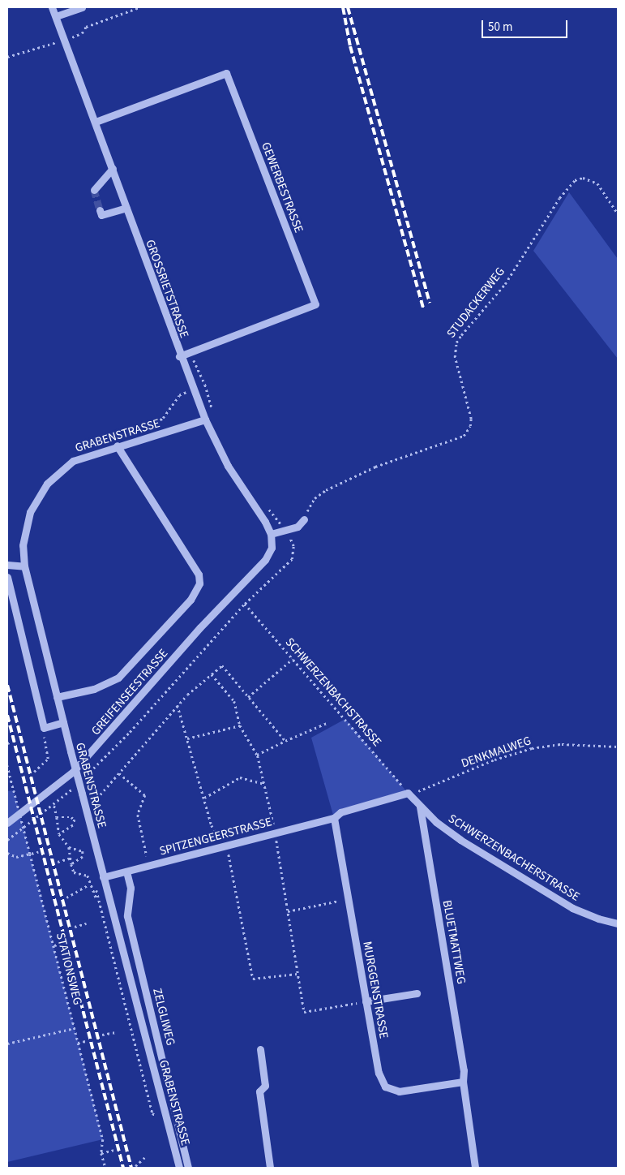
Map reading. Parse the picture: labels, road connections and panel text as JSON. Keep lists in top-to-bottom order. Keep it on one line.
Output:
{"streets":{"street":["GEWERBESTRASSE","GROSSRIETSTRASSE","GRABENSTRASSE","GREIFENSEESTRASSE","SPITZENGEERSTRASSE","SCHWERZENBACHERSTRASSE","BLUETMATTWEG","MURGGENSTRASSE","ZELGLIWEG"],"path":["STUDACKERWEG","SCHWERZENBACHSTRASSE","DENKMALWEG","STATIONSWEG"]},"crossings":[["GEWERBESTRASSE","GROSSRIETSTRASSE"],["GROSSRIETSTRASSE","GRABENSTRASSE"],["GROSSRIETSTRASSE","GREIFENSEESTRASSE"],["GRABENSTRASSE","SPITZENGEERSTRASSE"],["SCHWERZENBACHSTRASSE","DENKMALWEG"],["SCHWERZENBACHSTRASSE","SPITZENGEERSTRASSE"],["SCHWERZENBACHSTRASSE","SCHWERZENBACHERSTRASSE"],["DENKMALWEG","SPITZENGEERSTRASSE"],["DENKMALWEG","SCHWERZENBACHERSTRASSE"],["SPITZENGEERSTRASSE","SCHWERZENBACHERSTRASSE"],["SPITZENGEERSTRASSE","MURGGENSTRASSE"],["SPITZENGEERSTRASSE","ZELGLIWEG"],["SCHWERZENBACHERSTRASSE","BLUETMATTWEG"],["BLUETMATTWEG","MURGGENSTRASSE"]],"scale_bar":"50 m"}
